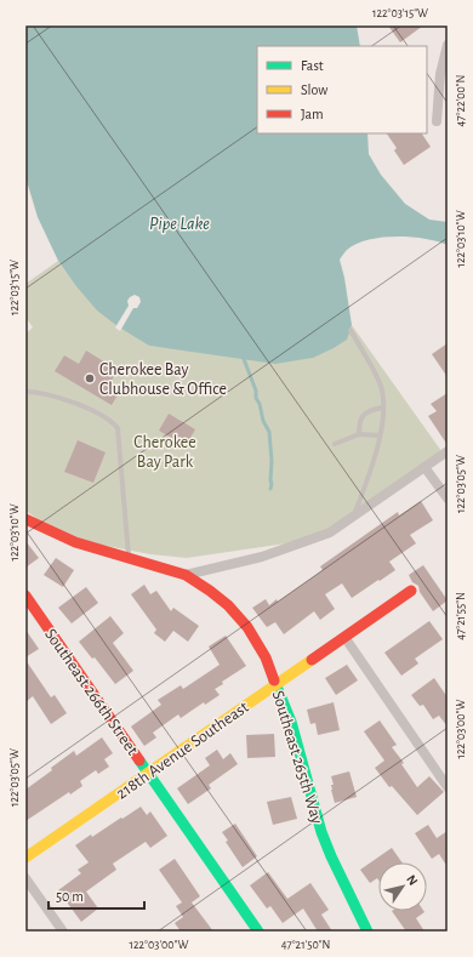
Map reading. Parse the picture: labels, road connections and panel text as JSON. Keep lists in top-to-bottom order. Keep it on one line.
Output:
{"streets":{"street":["Southeast 266th Street","218th Avenue Southeast","Southeast 265th Way"]},"crossings":[["Southeast 266th Street","218th Avenue Southeast"],["218th Avenue Southeast","Southeast 265th Way"]],"water":["Pipe Lake"],"parks":["Cherokee Bay Park"],"places":["Cherokee Bay Clubhouse & Office"],"legend":["Fast","Slow","Jam"],"scale_bar":"50 m","north":"top right","coordinates":["122°03'15\"W","47°22'00\"N","122°03'10\"W","122°03'05\"W","47°21'55\"N","122°03'00\"W","47°21'50\"N"]}
